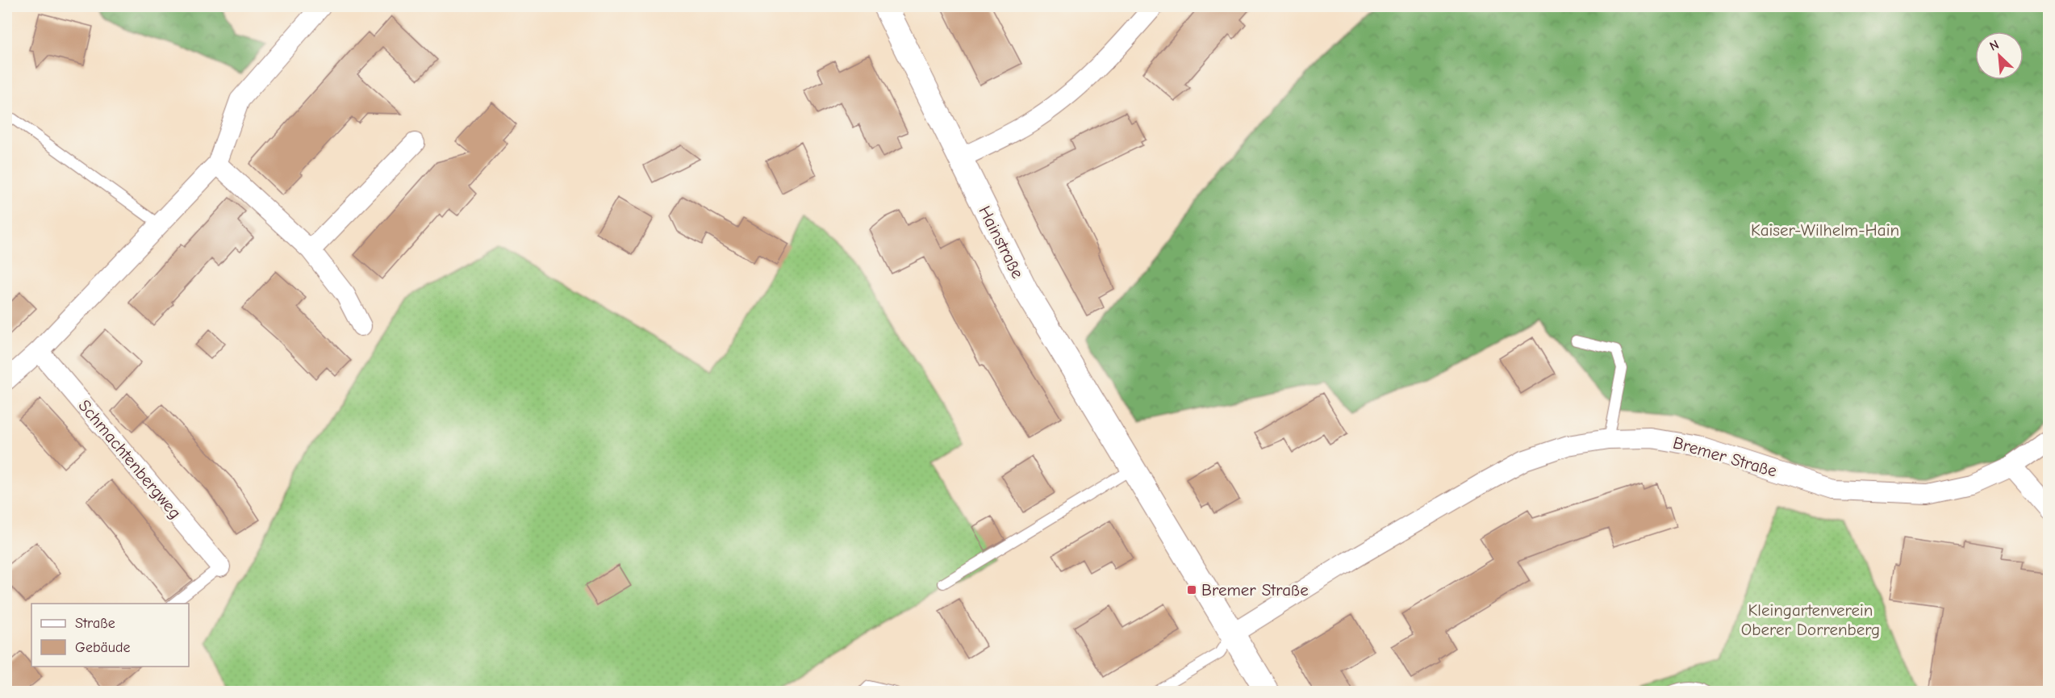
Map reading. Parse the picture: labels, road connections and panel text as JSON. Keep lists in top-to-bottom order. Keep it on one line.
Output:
{"streets":{"street":["Hainstraße","Bremer Straße","Schmachtenbergweg"]},"crossings":[["Hainstraße","Bremer Straße"]],"parks":["Kaiser-Wilhelm-Hain","Kleingartenverein Oberer Dorrenberg"],"places":{"transit":["Bremer Straße"]},"legend":["Straße","Gebäude"],"north":"top left"}
